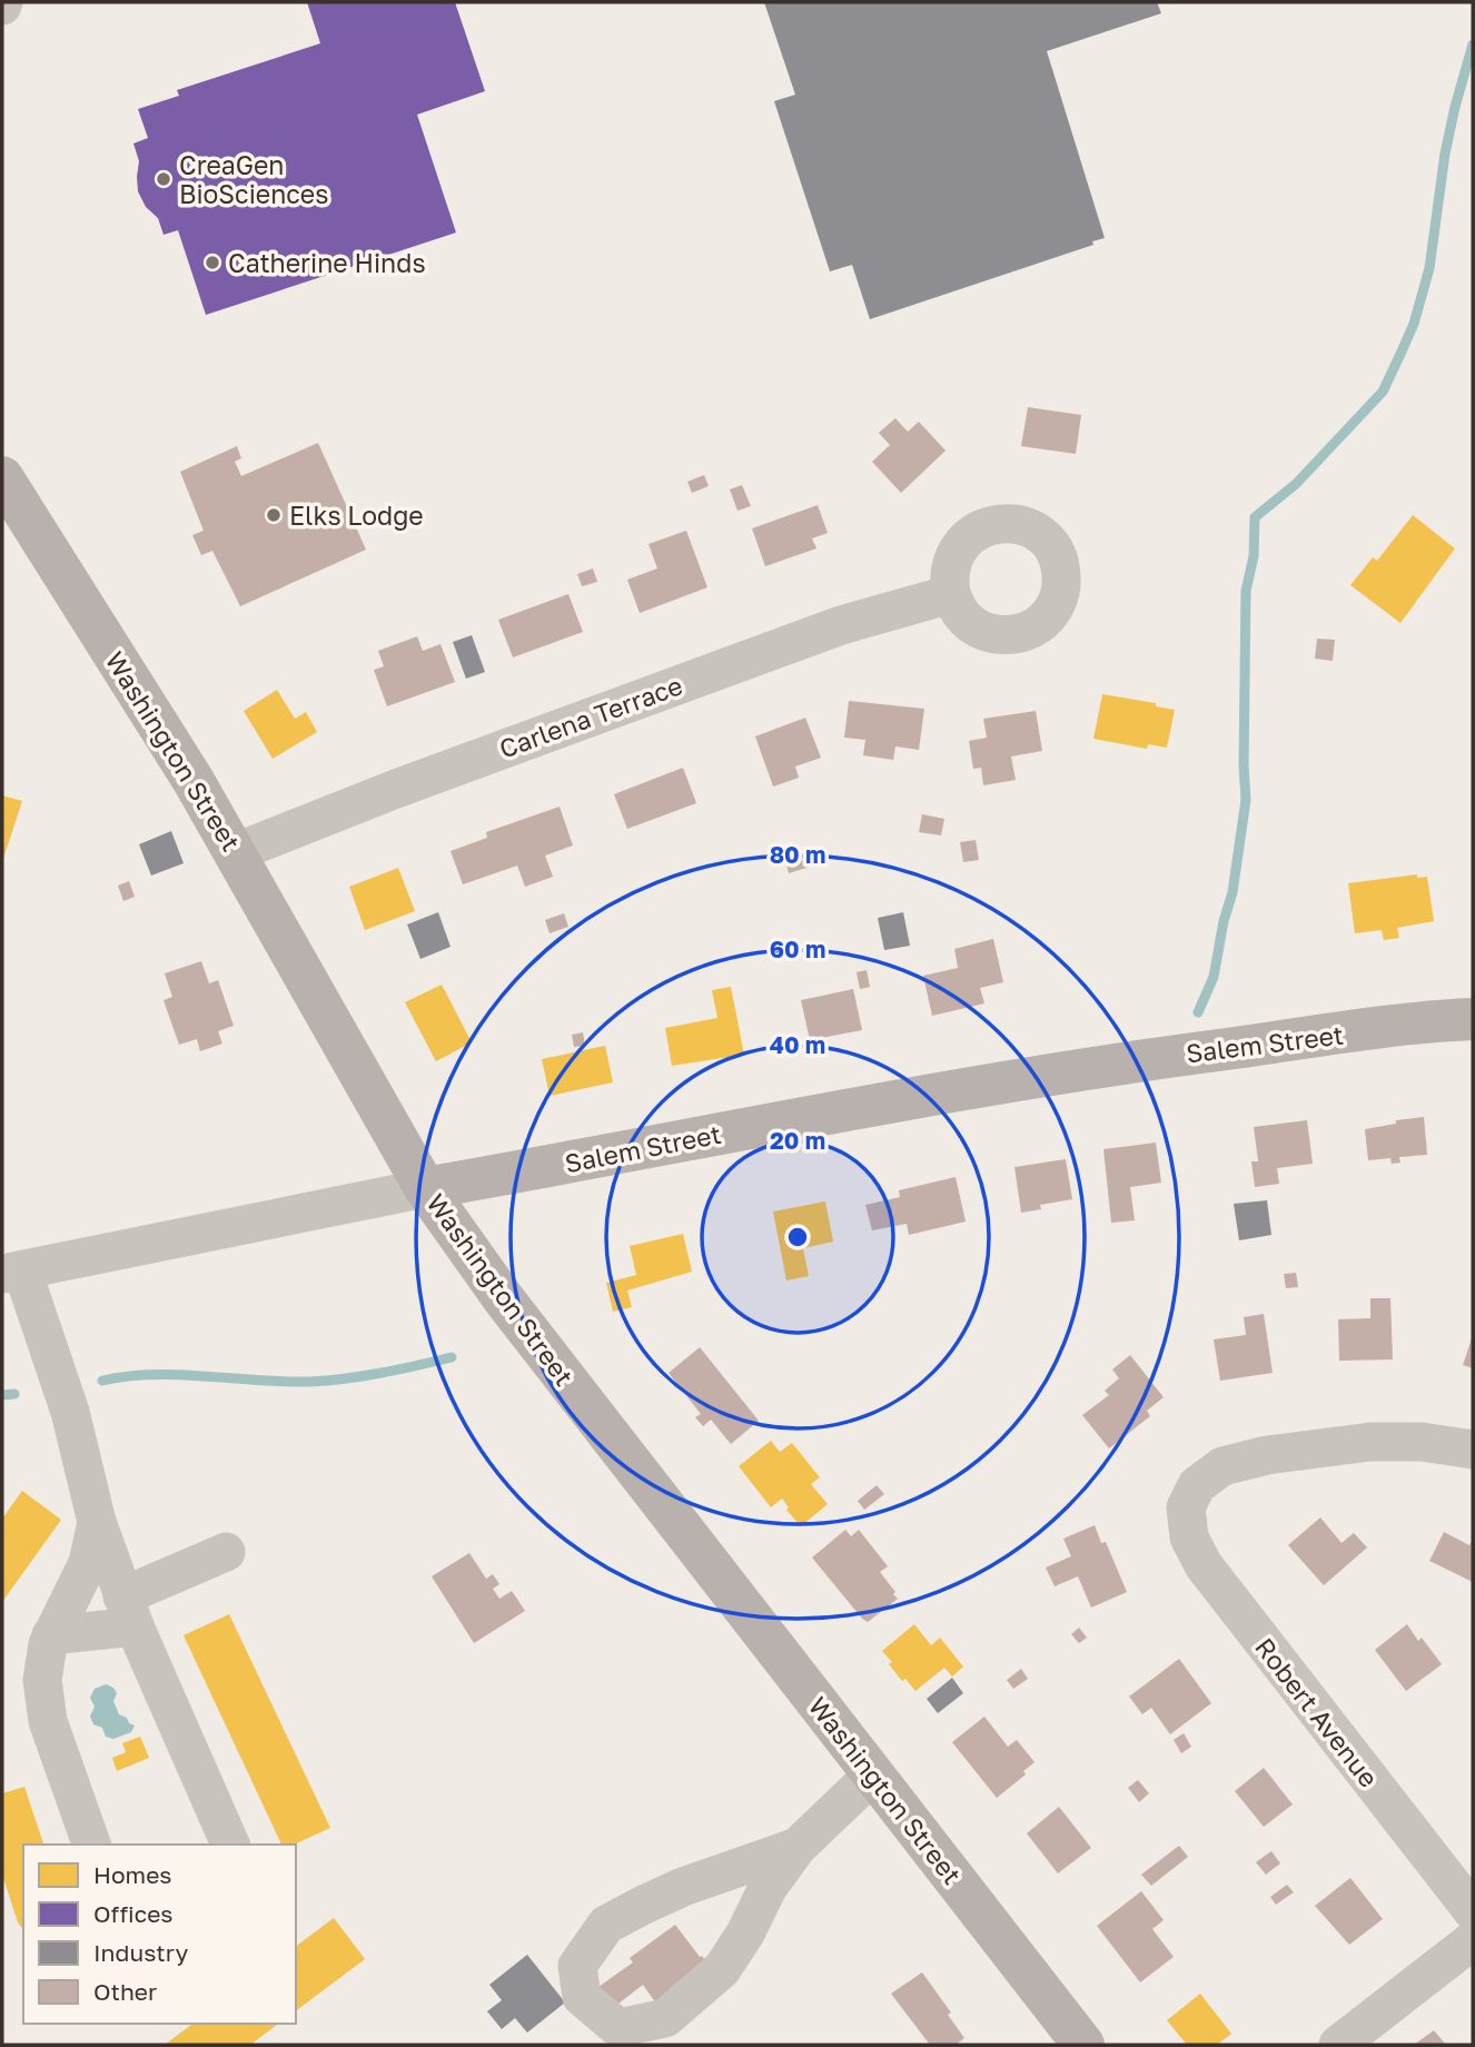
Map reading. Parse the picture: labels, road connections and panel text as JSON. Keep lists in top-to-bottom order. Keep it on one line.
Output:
{"streets":{"main road":["Washington Street","Salem Street"],"street":["Carlena Terrace","Robert Avenue"]},"crossings":[["Carlena Terrace","Washington Street"],["Washington Street","Salem Street"]],"places":["CreaGen BioSciences","Catherine Hinds","Elks Lodge"],"legend":["Homes","Offices","Industry","Other"],"rings":["80 m","60 m","40 m","20 m"]}
